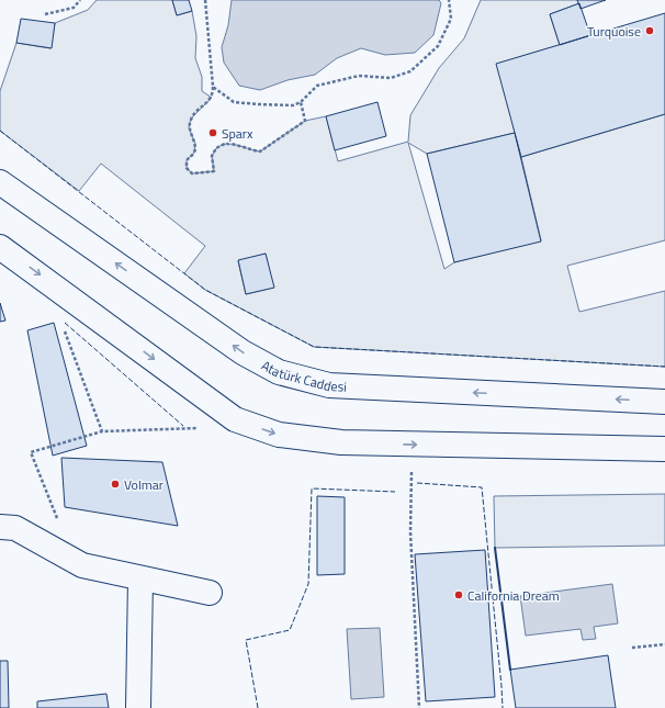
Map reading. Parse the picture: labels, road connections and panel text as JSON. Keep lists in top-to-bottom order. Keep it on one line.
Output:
{"streets":{"street":["Atatürk Caddesi"]},"places":["Turquoise","Sparx","Volmar","California Dream"]}
